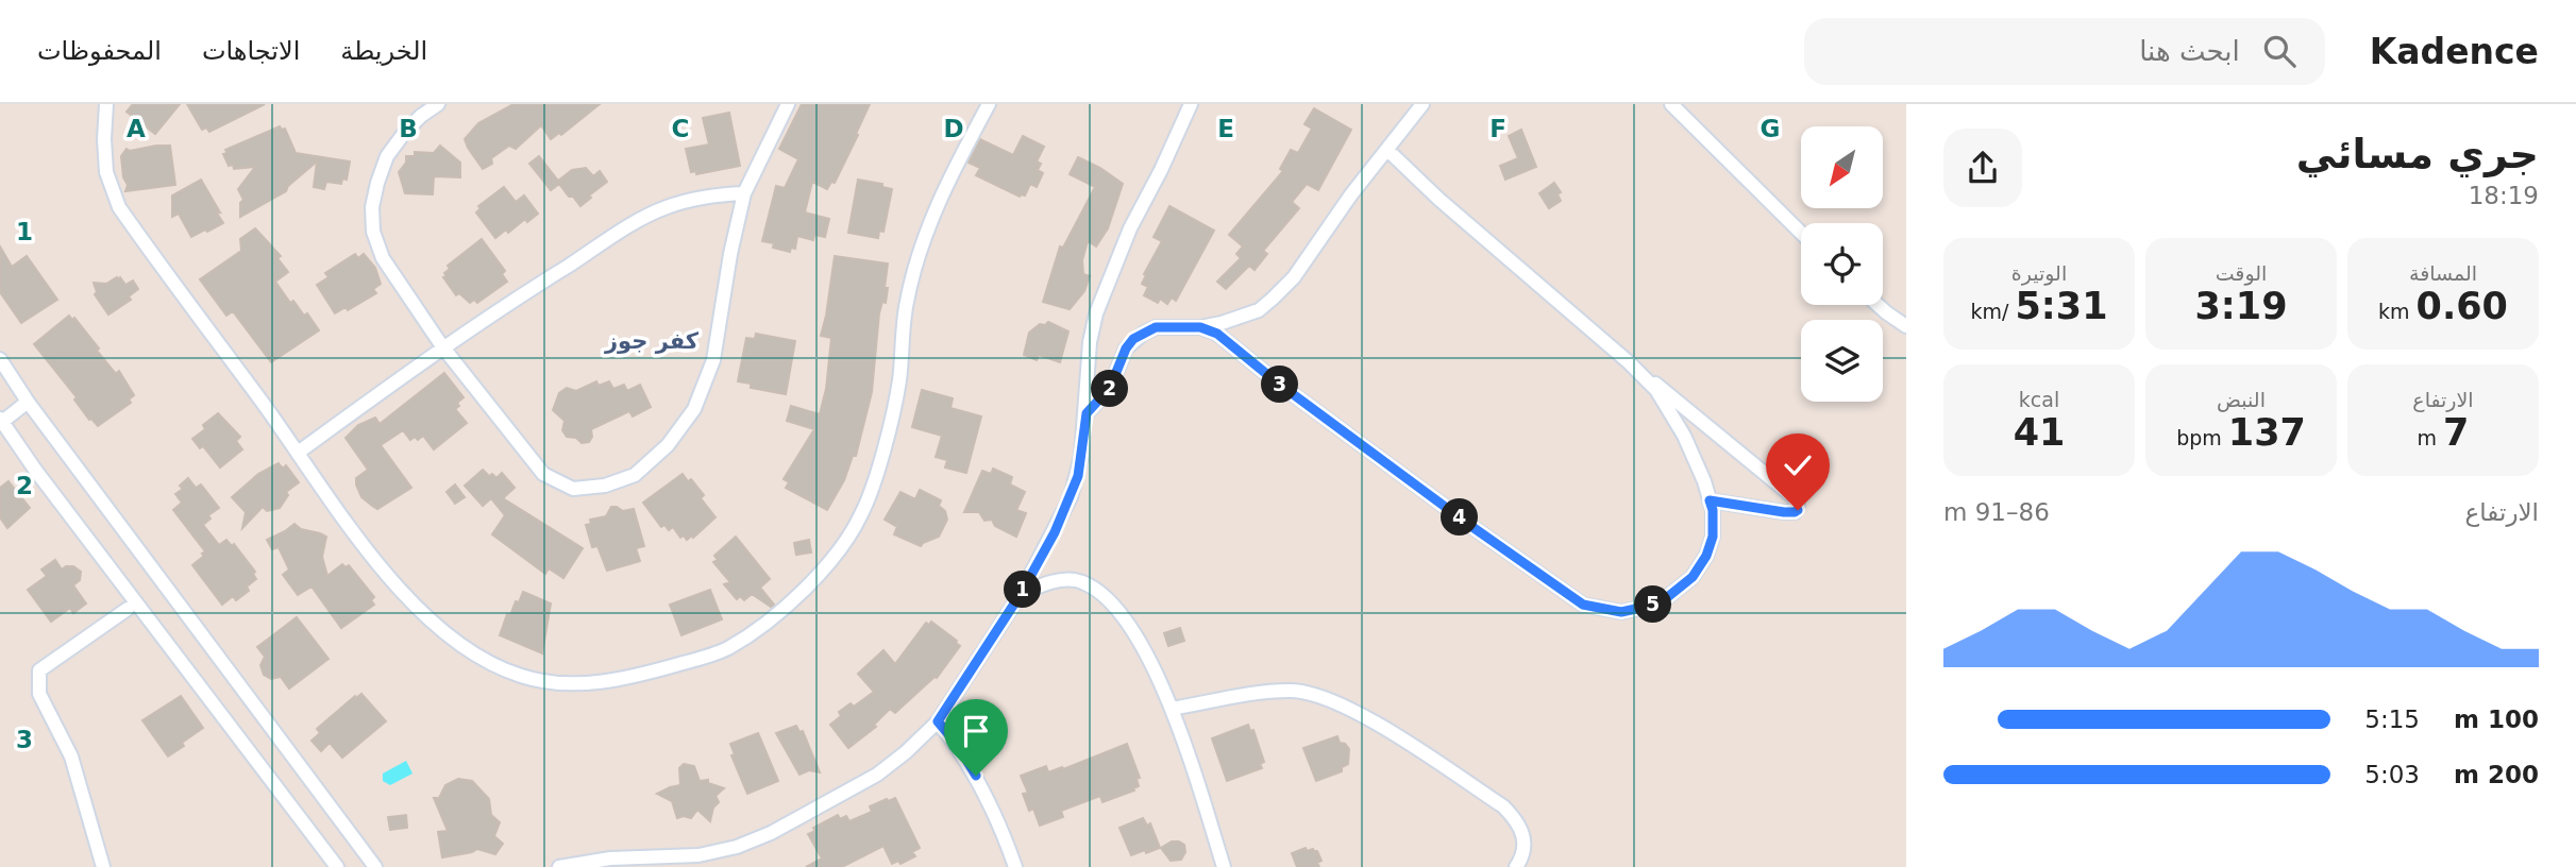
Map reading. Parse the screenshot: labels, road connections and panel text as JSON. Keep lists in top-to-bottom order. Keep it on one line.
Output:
{"districts":["كفر جوز"],"north":"bottom left","page":{"header":"Kadence","search":"ابحث هنا","nav":["الخريطة","الاتجاهات","المحفوظات"],"heading":["جري مسائي","18:19"],"stats":[["المسافة","0.60 km"],["الوقت","3:19"],["الوتيرة","5:31 /km"],["الارتفاع","7 m"],["النبض","137 bpm"],["kcal","41"]],"pins":["3","2","4","1","5"],"chart":["الارتفاع","86–91 m"],"list":[{"name":"100 m","note":"5:15"},{"name":"200 m","note":"5:03"}]},"grid":{"columns":["A","B","C","D","E","F","G"],"rows":["1","2","3"]}}
